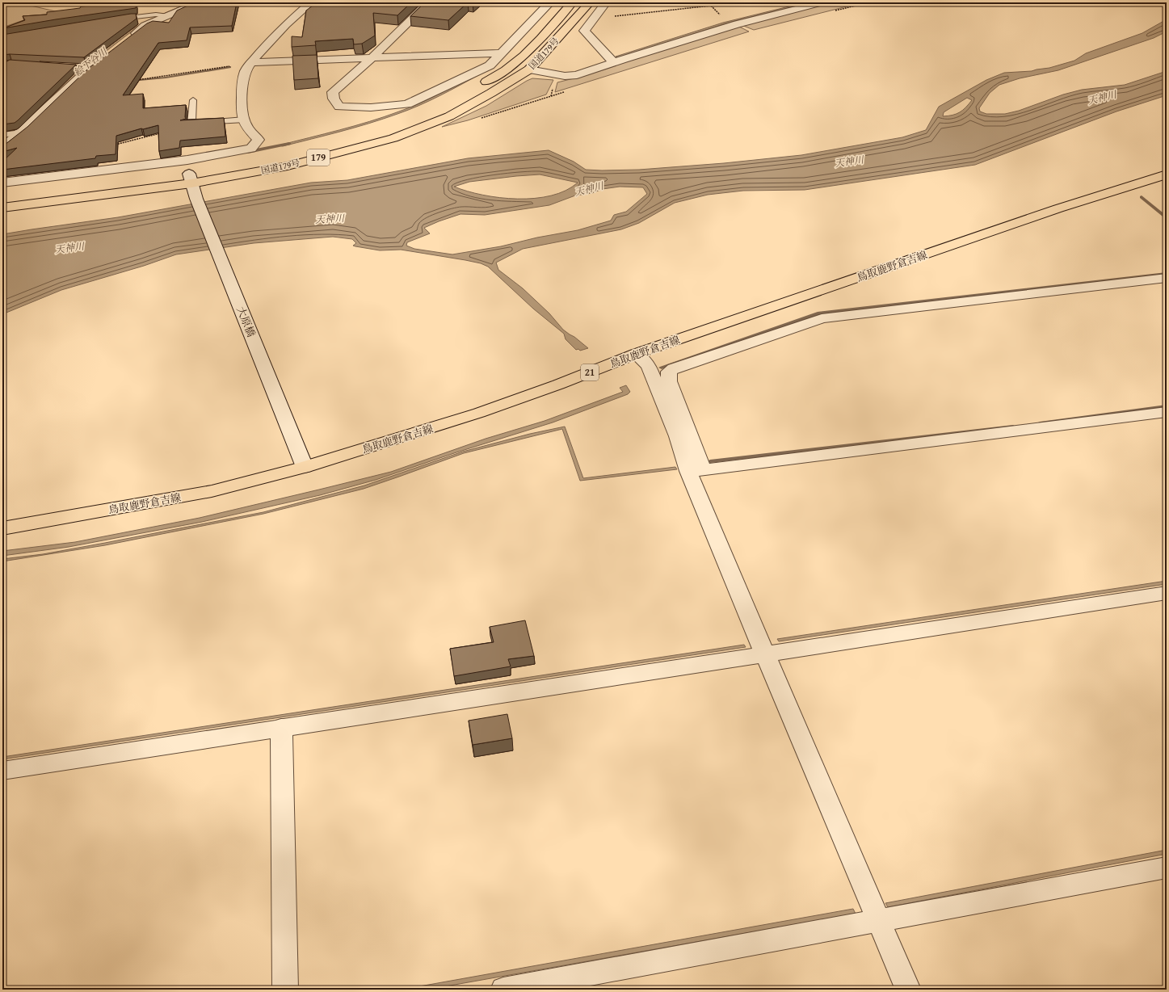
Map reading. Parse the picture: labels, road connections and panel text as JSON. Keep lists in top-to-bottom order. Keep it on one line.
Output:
{"streets":{"main road":["国道179号","179","鳥取鹿野倉吉線","21"],"street":["大原橋"]},"crossings":[["国道179号","大原橋"],["鳥取鹿野倉吉線","大原橋"]],"water":["絵下谷川","天神川"]}
